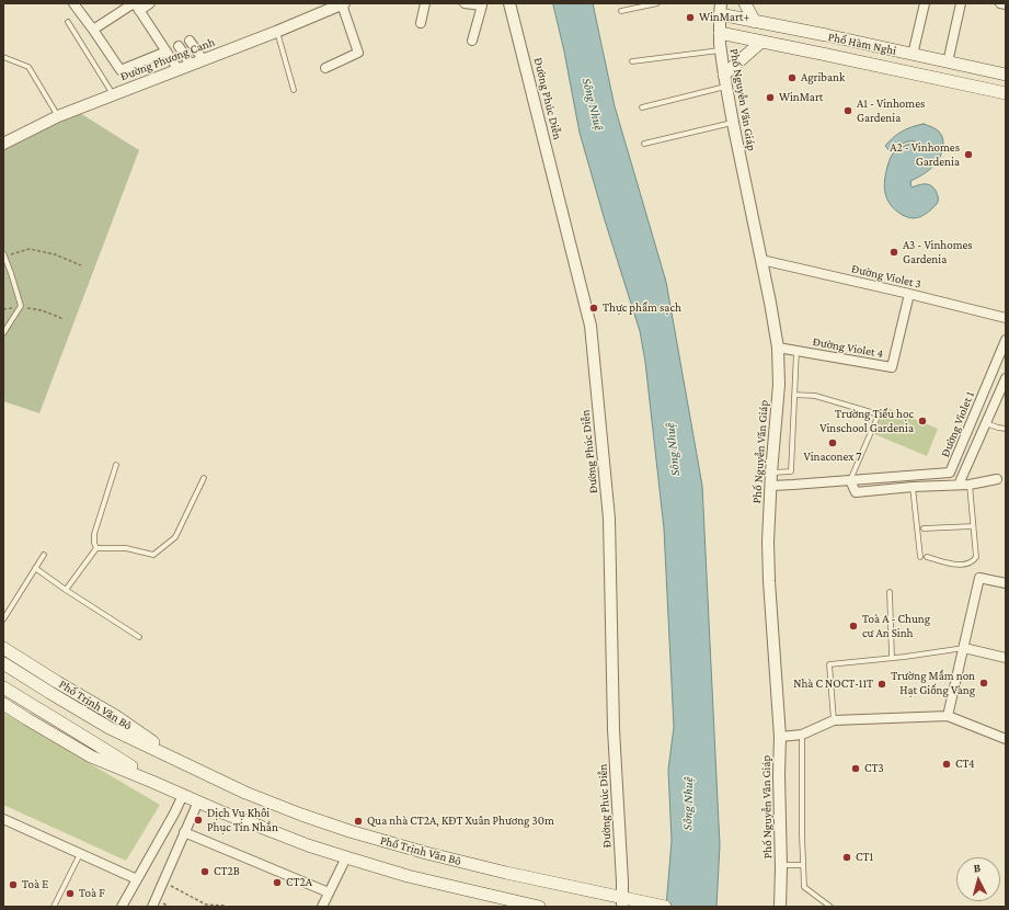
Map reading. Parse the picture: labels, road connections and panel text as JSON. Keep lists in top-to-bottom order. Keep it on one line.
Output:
{"streets":{"main road":["Phố Hàm Nghi","Phố Trịnh Văn Bô"],"street":["Đường Phương Canh","Đường Phúc Diễn","Phố Nguyễn Văn Giáp","Đường Violet 3","Đường Violet 4","Đường Violet 1"]},"crossings":[["Phố Hàm Nghi","Phố Nguyễn Văn Giáp"],["Đường Phúc Diễn","Phố Trịnh Văn Bô"],["Phố Nguyễn Văn Giáp","Đường Violet 3"],["Phố Nguyễn Văn Giáp","Đường Violet 4"],["Đường Violet 3","Đường Violet 4"]],"water":["Sông Nhuệ"],"places":["WinMart+","Agribank","WinMart","A1 - Vinhomes Gardenia","A2 - Vinhomes Gardenia","A3 - Vinhomes Gardenia","Thực phẩm sạch","Trường Tiểu học Vinschool Gardenia","Vinaconex 7","Toà A - Chung cư An Sinh","Trường Mầm non Hạt Giống Vàng","Nhà C NOCT-11T","CT4","CT3","Dịch Vụ Khôi Phục Tin Nhắn","Qua nhà CT2A, KĐT Xuân Phương 30m","CT1","CT2B","CT2A","Toà E","Toà F"],"north":"top"}
